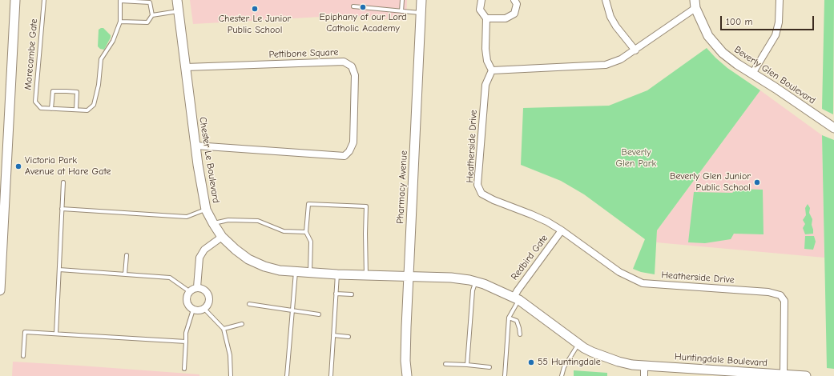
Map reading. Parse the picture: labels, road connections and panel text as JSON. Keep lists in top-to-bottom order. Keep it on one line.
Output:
{"streets":{"street":["Pettibone Square","Beverly Glen Boulevard","Heatherside Drive","Chester Le Boulevard","Pharmacy Avenue","Redbird Gate","Huntingdale Boulevard"],"lane":["Morecambe Gate"]},"crossings":[["Pettibone Square","Chester Le Boulevard"],["Heatherside Drive","Redbird Gate"],["Heatherside Drive","Huntingdale Boulevard"],["Chester Le Boulevard","Pharmacy Avenue"],["Chester Le Boulevard","Huntingdale Boulevard"],["Pharmacy Avenue","Huntingdale Boulevard"],["Redbird Gate","Huntingdale Boulevard"]],"parks":["Beverly Glen Park"],"places":["Epiphany of our Lord Catholic Academy","Chester Le Junior Public School","Victoria Park Avenue at Hare Gate","Beverly Glen Junior Public School","55 Huntingdale"],"scale_bar":"100 m"}
